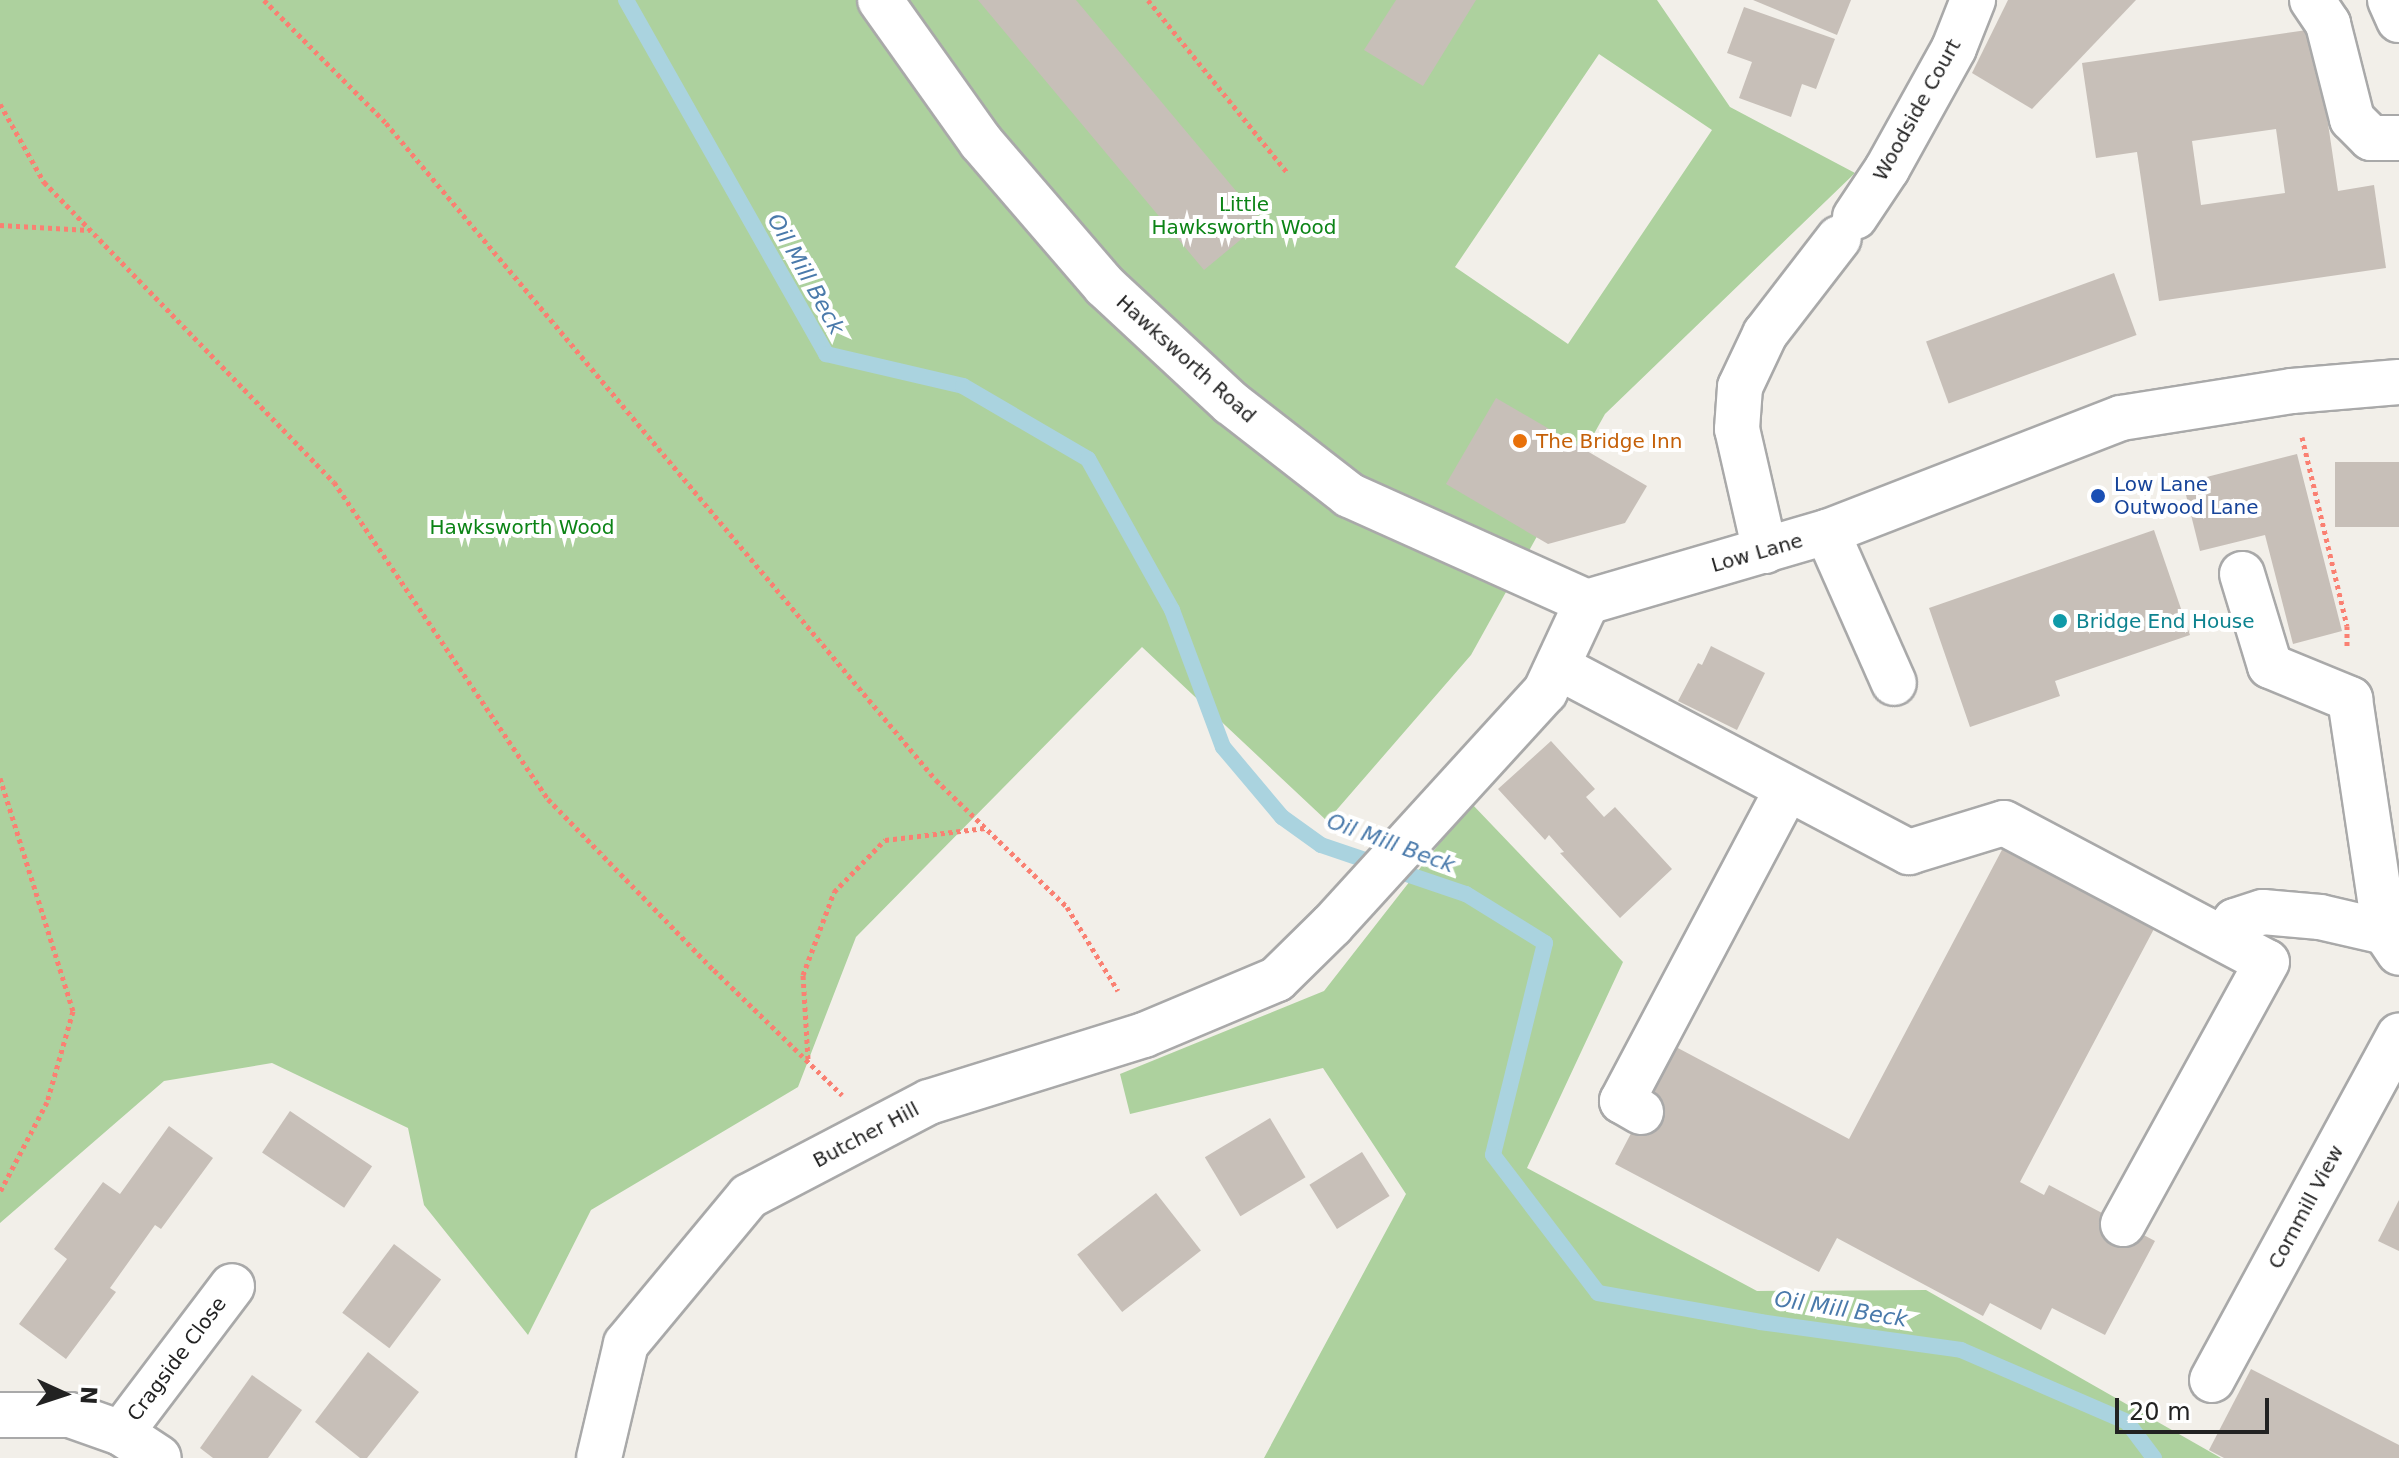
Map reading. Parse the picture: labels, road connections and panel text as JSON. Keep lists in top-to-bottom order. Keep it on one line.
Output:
{"streets":{"street":["Woodside Court","Hawksworth Road","Low Lane","Butcher Hill","Cornmill View","Cragside Close"]},"crossings":[["Woodside Court","Low Lane"],["Hawksworth Road","Low Lane"]],"water":["Oil Mill Beck"],"parks":["Little Hawksworth Wood","Hawksworth Wood"],"places":["The Bridge Inn","Low Lane Outwood Lane","Bridge End House"],"scale_bar":"20 m","north":"right"}
